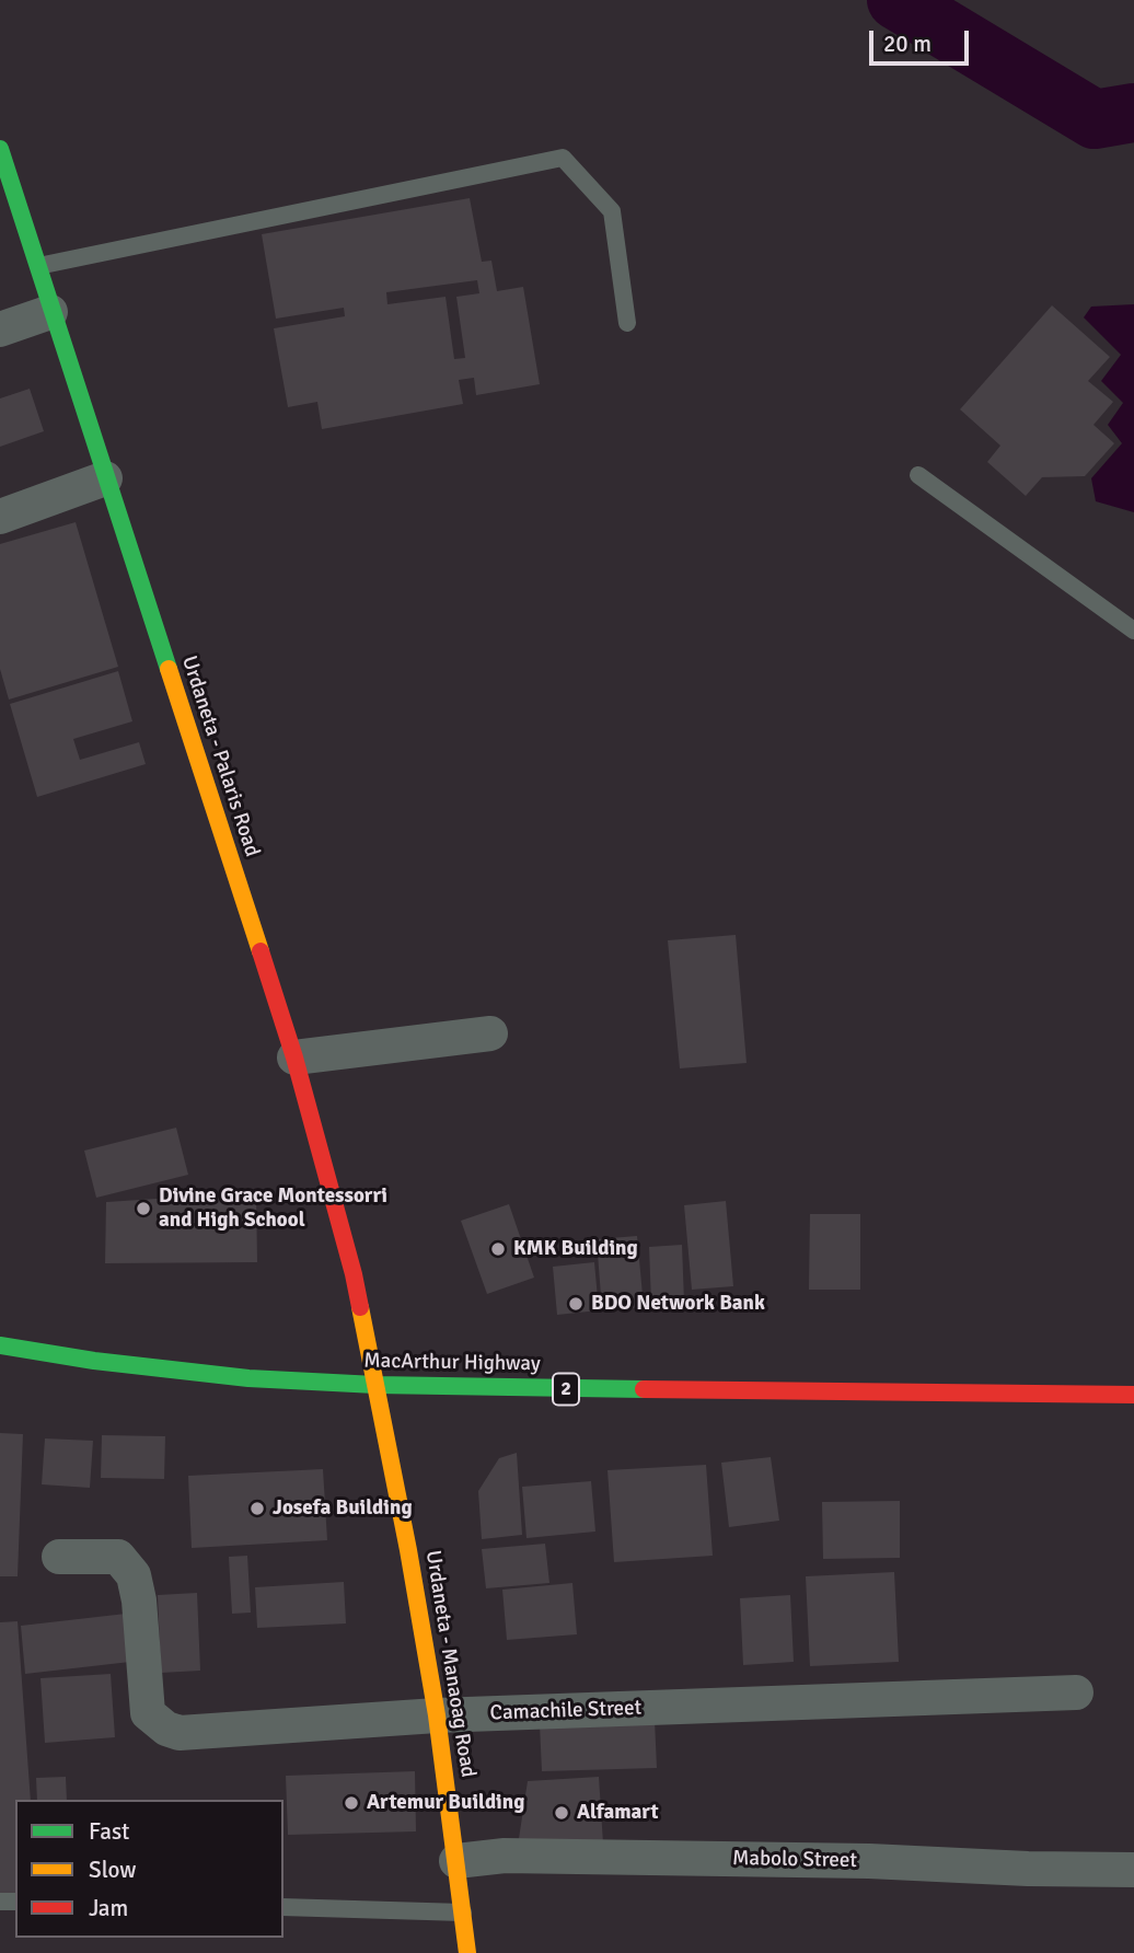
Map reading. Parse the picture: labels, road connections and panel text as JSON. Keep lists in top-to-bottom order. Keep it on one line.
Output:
{"streets":{"main road":["Urdaneta - Palaris Road","MacArthur Highway","2","Urdaneta - Manaoag Road"],"street":["Camachile Street","Mabolo Street"]},"crossings":[["Urdaneta - Palaris Road","MacArthur Highway"],["Urdaneta - Palaris Road","Urdaneta - Manaoag Road"],["MacArthur Highway","Urdaneta - Manaoag Road"],["Urdaneta - Manaoag Road","Camachile Street"],["Urdaneta - Manaoag Road","Mabolo Street"]],"places":["Divine Grace Montessorri and High School","KMK Building","BDO Network Bank","Josefa Building","Artemur Building","Alfamart"],"legend":["Fast","Slow","Jam"],"scale_bar":"20 m"}
